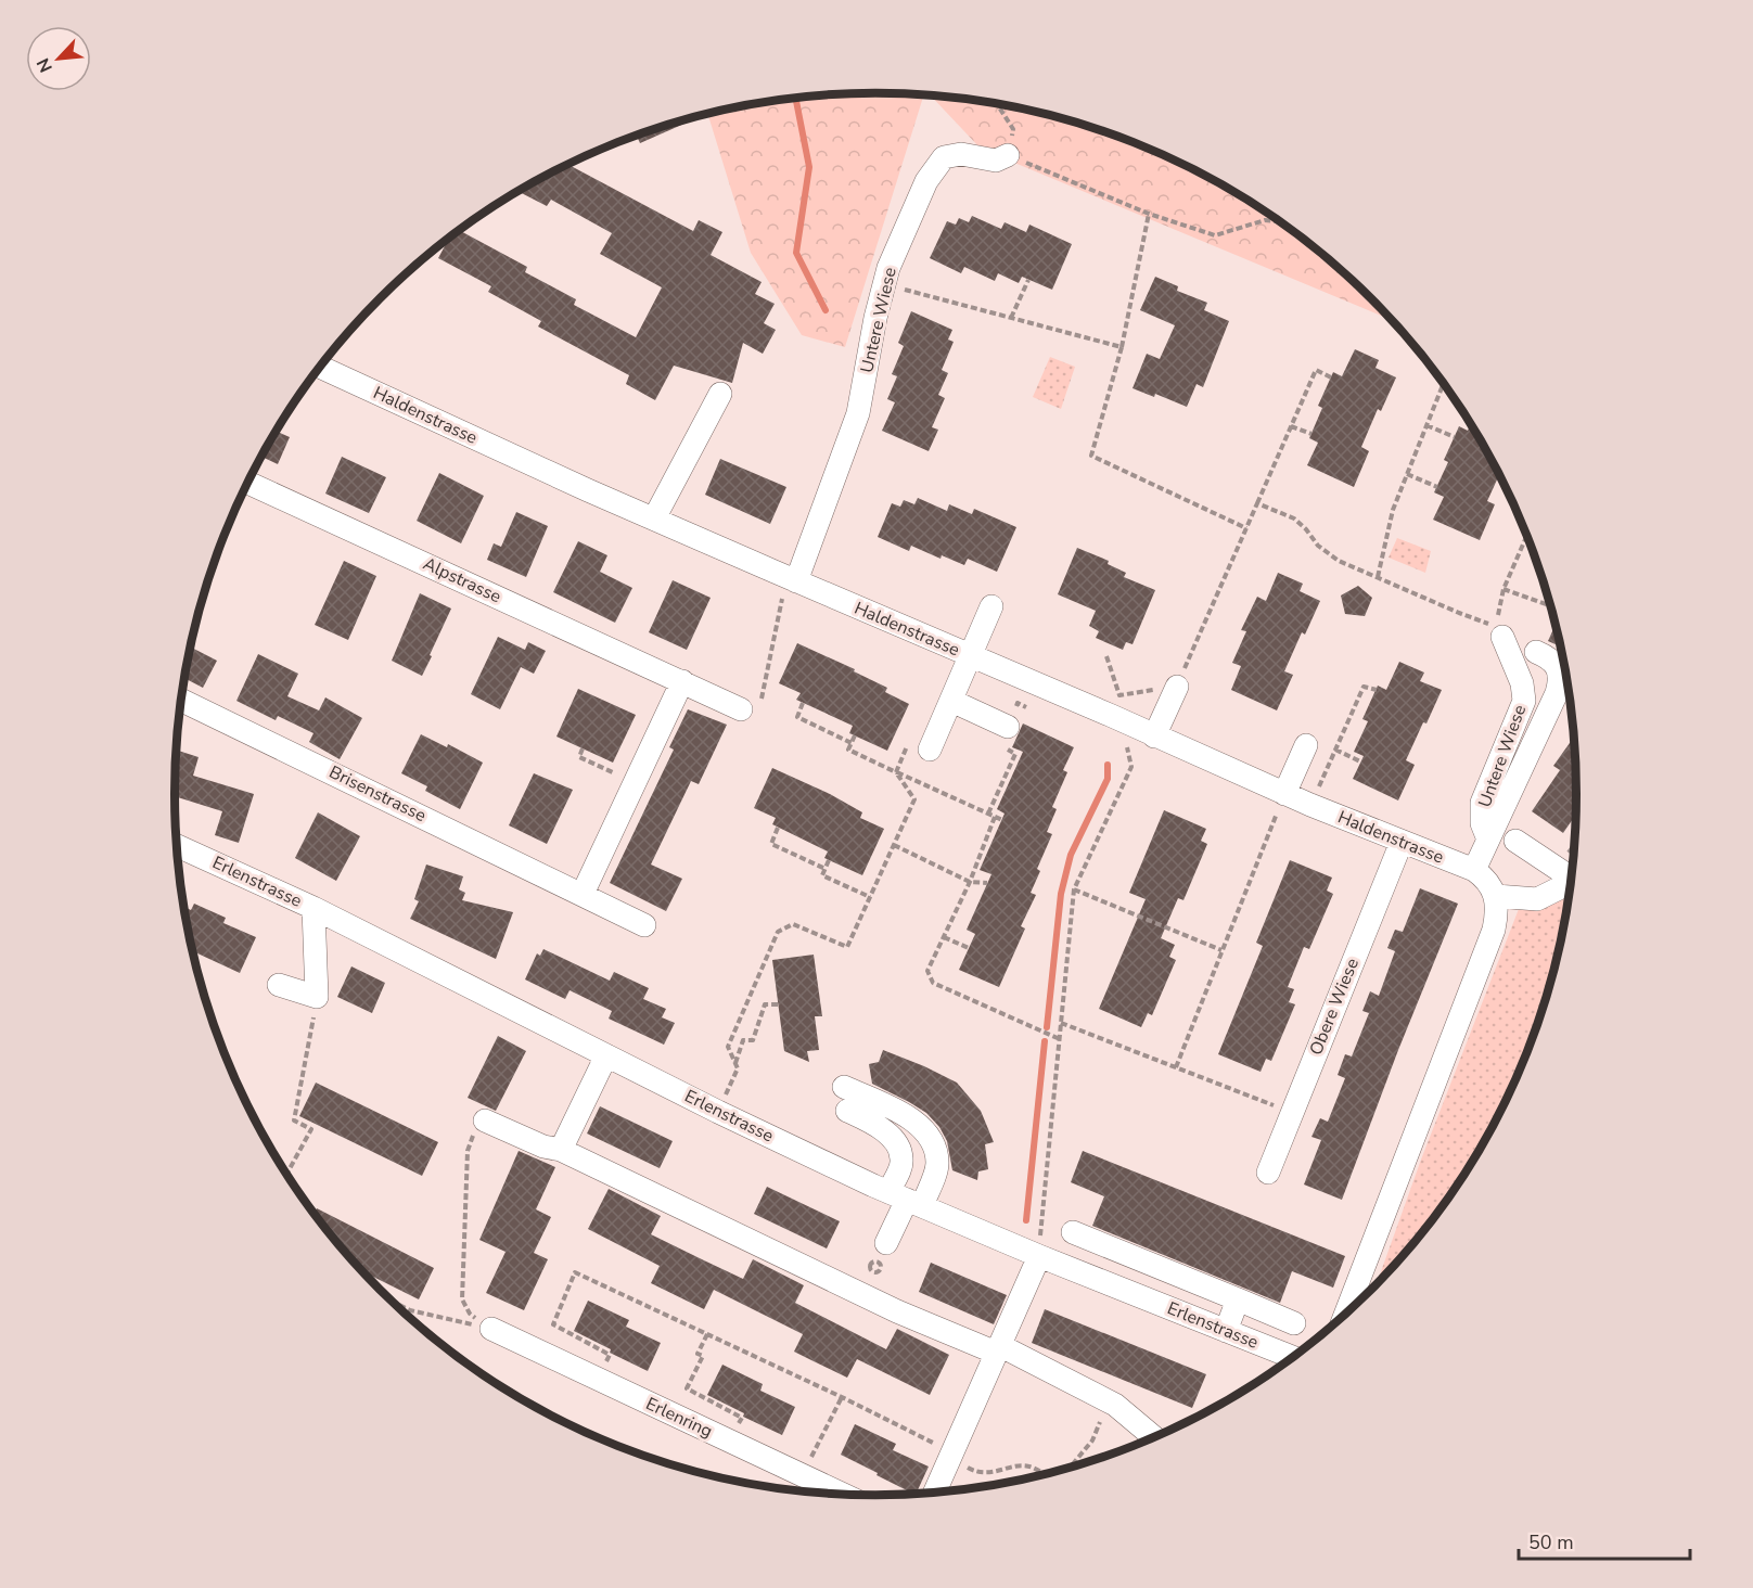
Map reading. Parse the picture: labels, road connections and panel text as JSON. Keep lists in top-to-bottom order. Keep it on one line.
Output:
{"streets":{"street":["Untere Wiese","Haldenstrasse","Alpstrasse","Brisenstrasse","Erlenstrasse","Obere Wiese","Erlenring"]},"crossings":[["Untere Wiese","Haldenstrasse"],["Haldenstrasse","Obere Wiese"]],"scale_bar":"50 m","north":"bottom left"}
